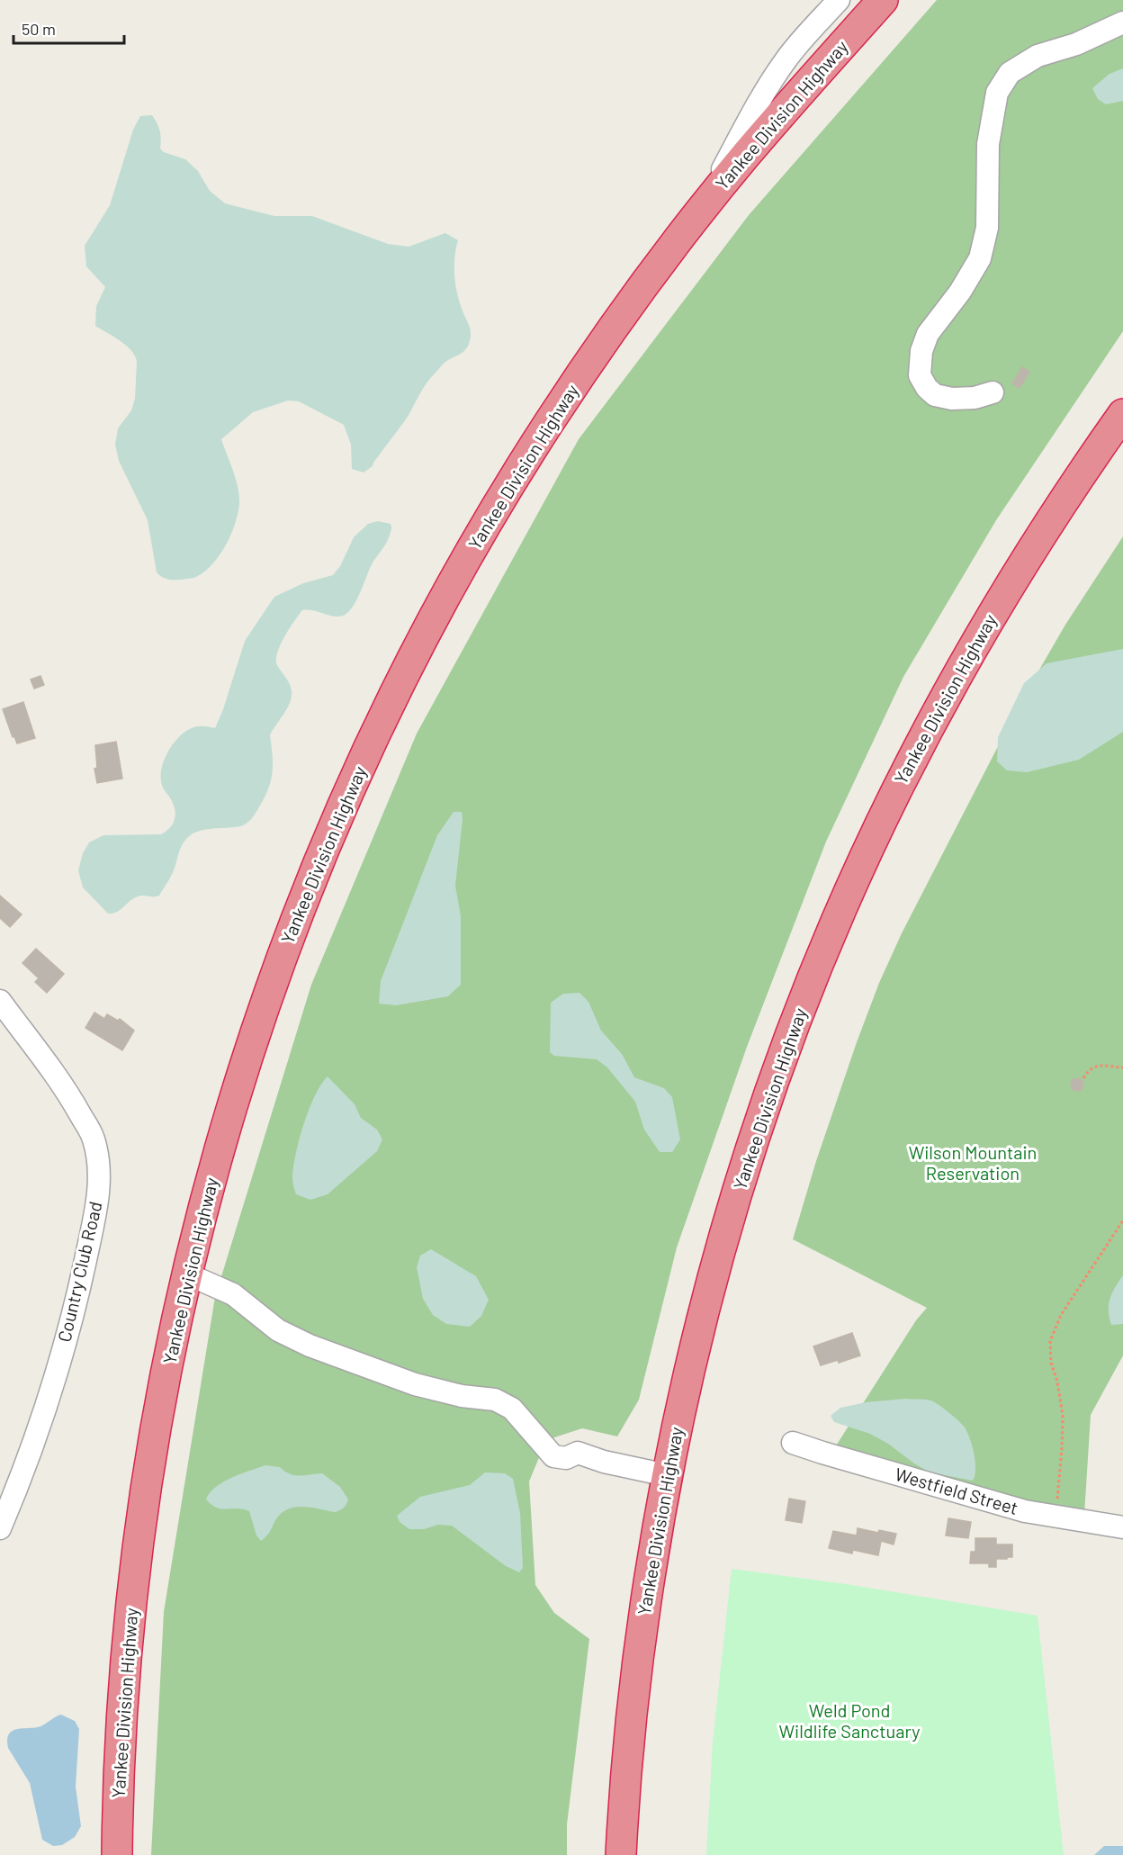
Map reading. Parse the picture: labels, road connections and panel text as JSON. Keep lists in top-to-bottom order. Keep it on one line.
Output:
{"streets":{"highway":["Yankee Division Highway"],"street":["Country Club Road","Westfield Street"]},"parks":["Wilson Mountain Reservation","Weld Pond Wildlife Sanctuary"],"scale_bar":"50 m"}
